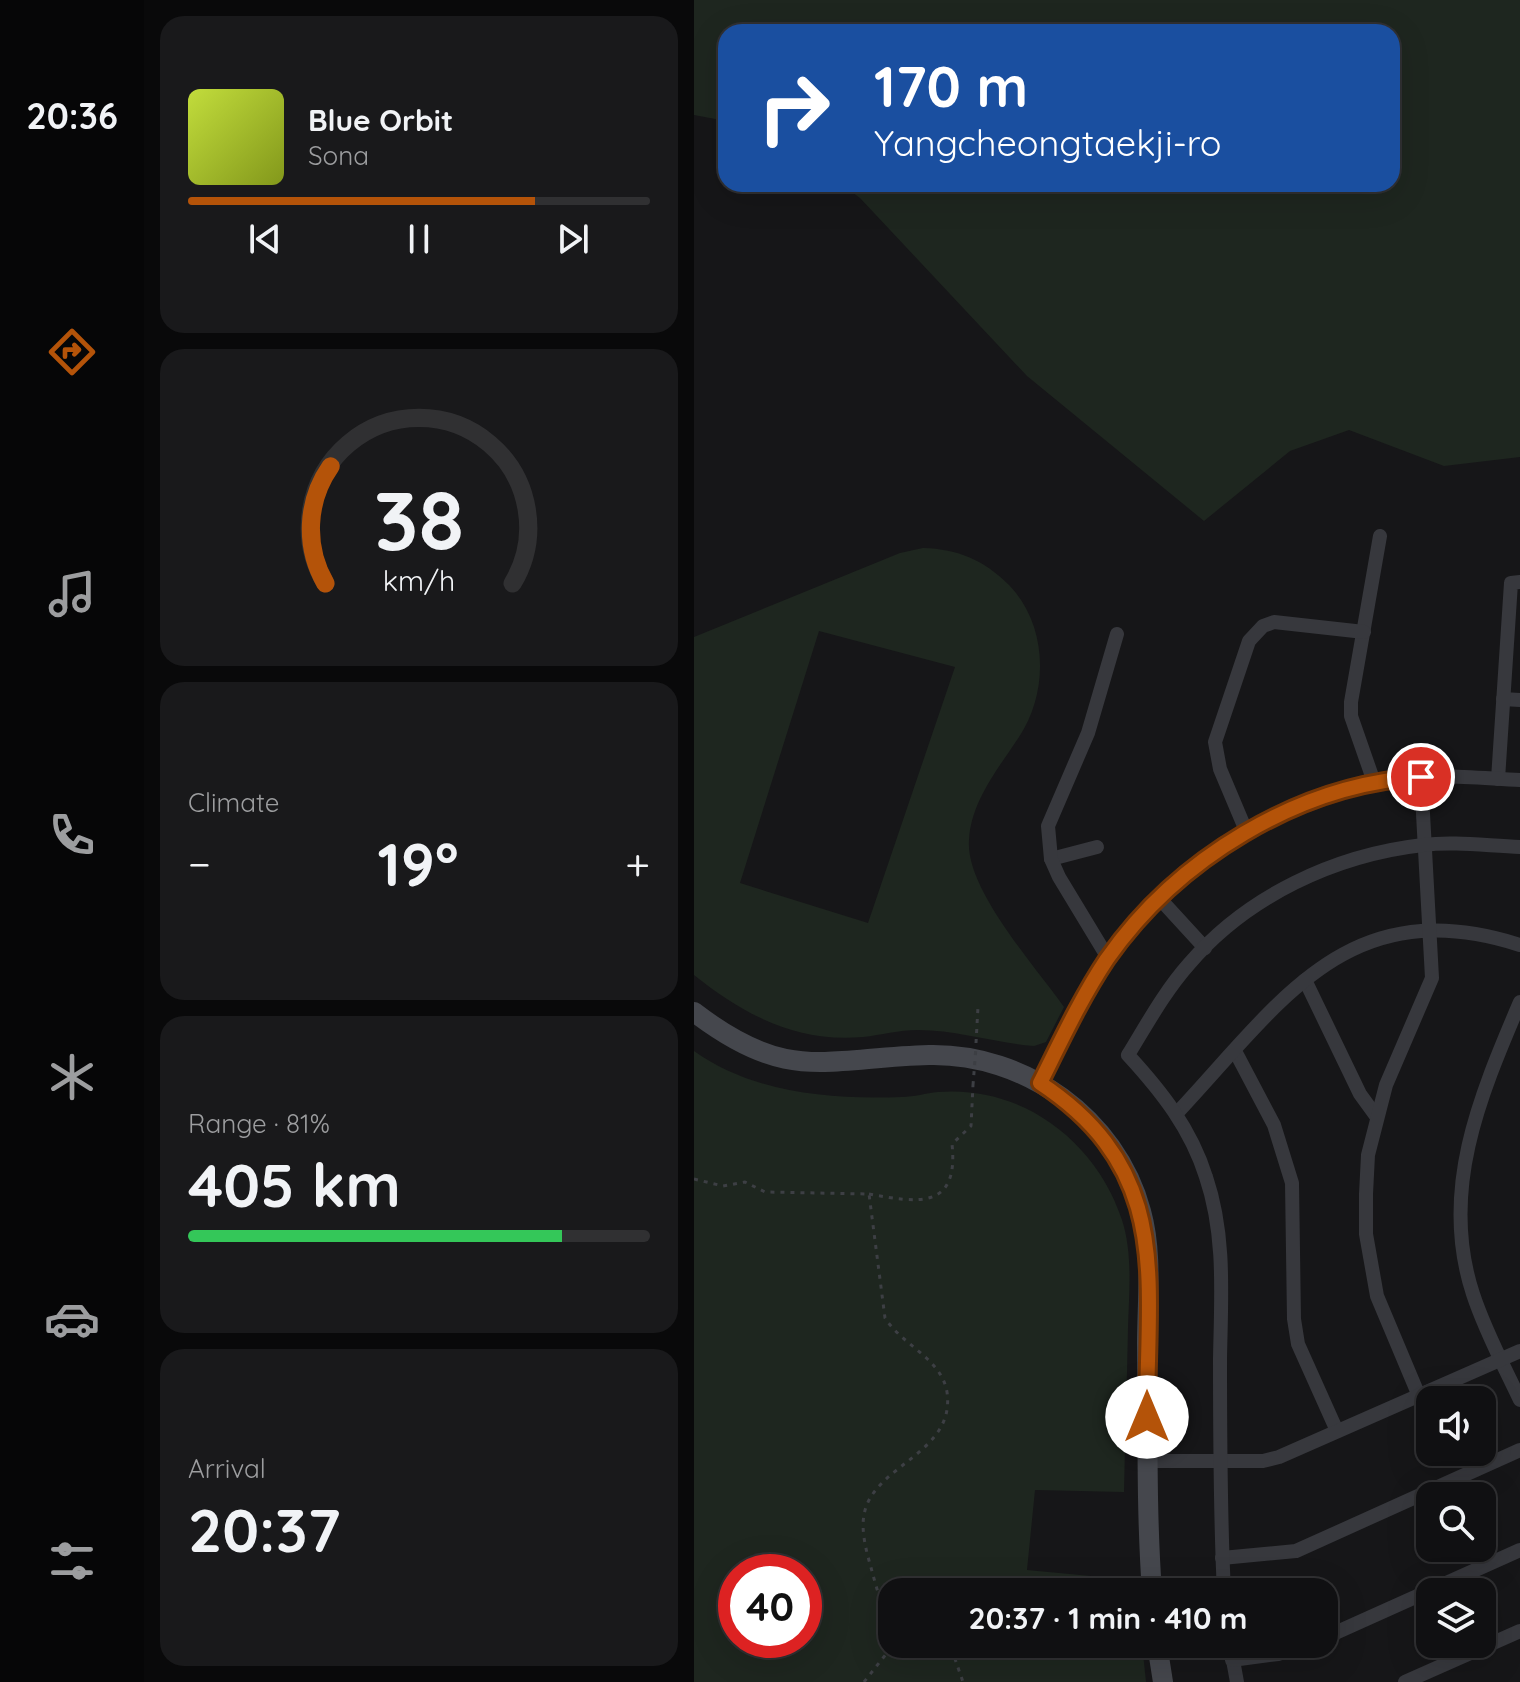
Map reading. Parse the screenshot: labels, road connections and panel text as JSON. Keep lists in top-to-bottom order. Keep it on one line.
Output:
{"page":{"tabs":"20:36","turn":["170 m","Yangcheongtaekji-ro"],"song":["Blue Orbit","Sona"],"tile":["Climate",["Range · 81%","405 km"],["Arrival","20:37"]],"heat":["−","19°","+"],"limit":"40","trip":"20:37 · 1 min · 410 m","gauge":["38","km/h"]}}
